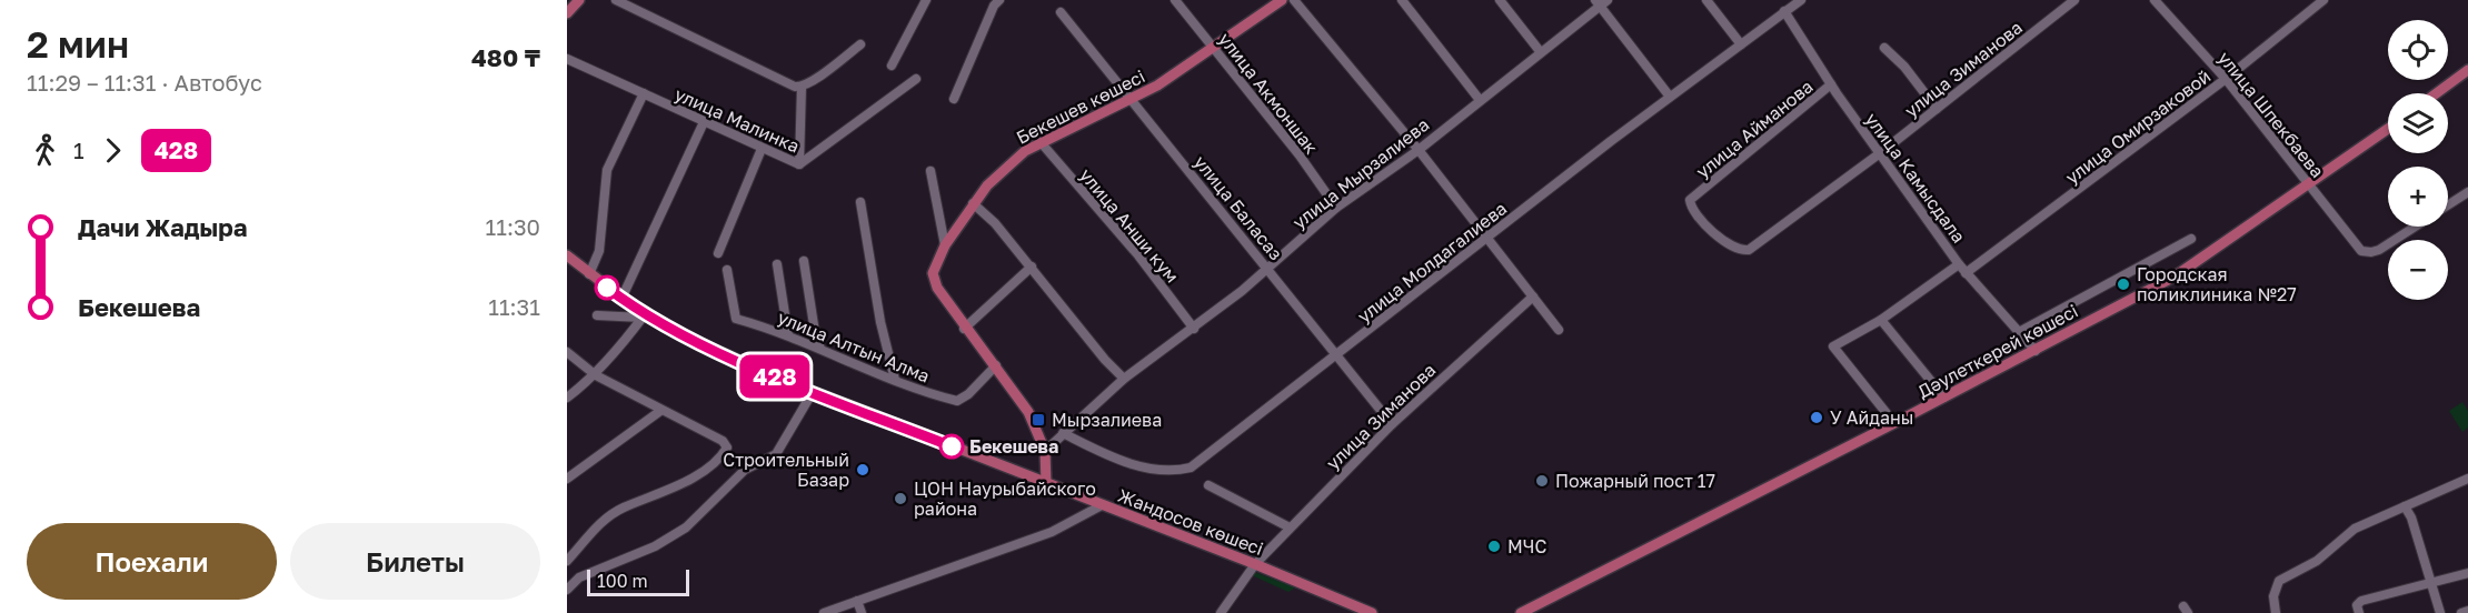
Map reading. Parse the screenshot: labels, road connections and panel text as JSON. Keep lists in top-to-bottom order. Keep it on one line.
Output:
{"streets":{"main road":["Бекешев көшесі","Дәулеткерей көшесі","Жандосов көшесі"],"street":["улица Зиманова","улица Акмоншак","улица Шпекбаева","улица Малинка","улица Омирзаковой","улица Айманова","улица Мырзалиева","улица Камысдала","улица Баласаз","улица Анши кум","улица Молдагалиева","улица Алтын Алма"]},"crossings":[["улица Зиманова","улица Айманова"],["улица Зиманова","улица Камысдала"],["улица Зиманова","улица Баласаз"],["улица Зиманова","Жандосов көшесі"],["улица Акмоншак","Бекешев көшесі"],["улица Акмоншак","улица Мырзалиева"],["Бекешев көшесі","улица Мырзалиева"],["Бекешев көшесі","улица Баласаз"],["Бекешев көшесі","улица Анши кум"],["Бекешев көшесі","улица Алтын Алма"],["Бекешев көшесі","Жандосов көшесі"],["улица Шпекбаева","улица Омирзаковой"],["улица Шпекбаева","Дәулеткерей көшесі"],["улица Омирзаковой","улица Камысдала"],["улица Айманова","улица Камысдала"],["улица Мырзалиева","улица Баласаз"],["улица Мырзалиева","улица Анши кум"],["улица Мырзалиева","улица Молдагалиева"],["улица Камысдала","улица Молдагалиева"],["улица Камысдала","Дәулеткерей көшесі"],["улица Баласаз","улица Молдагалиева"]],"places":{"other":["Городская поликлиника №27","У Айданы","Бекешева","Строительный Базар","Пожарный пост 17","ЦОН Наурыбайского района","МЧС"],"transit":["Мырзалиева"]},"lines":["bus line 428"],"scale_bar":"100 m","page":{"heading":["2 мин","11:29 – 11:31 · Автобус","480 ₸"],"on_map":"428","map_buttons":["+","−"],"legs":["1","428"],"list":[{"name":"Дачи Жадыра","value":"11:30"},{"name":"Бекешева","value":"11:31"}],"buttons":["Поехали","Билеты"],"scale":"100 m"}}
